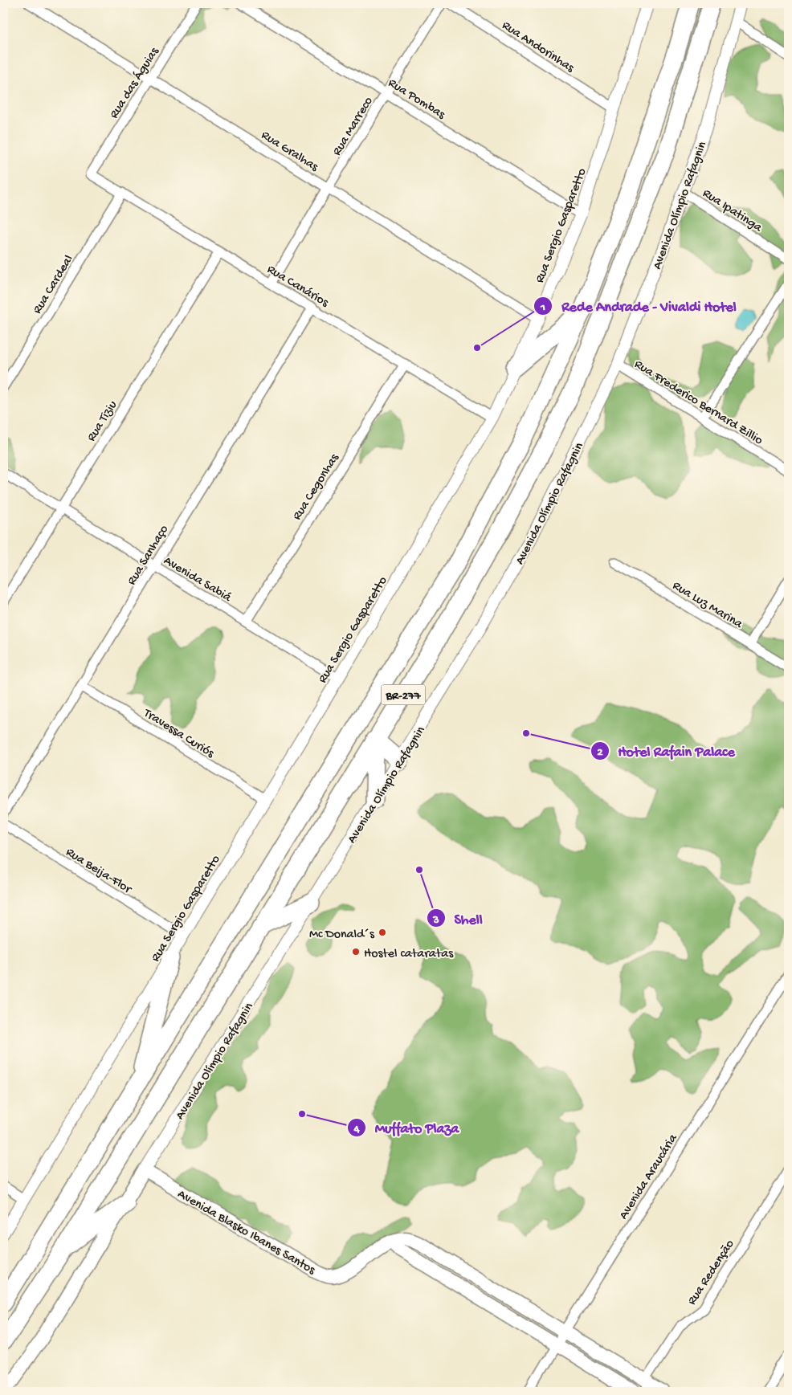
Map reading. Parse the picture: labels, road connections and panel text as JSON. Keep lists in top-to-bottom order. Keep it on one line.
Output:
{"streets":{"highway":["BR-277"],"main road":["Avenida Olímpio Rafagnin","Avenida Blasko Ibanes Santos"],"street":["Rua Andorinhas","Rua das Águias","Rua Pombas","Rua Marreco","Rua Gralhas","Rua Ipatinga","Rua Sergio Gasparetto","Rua Cardeal","Rua Canários","Rua Frederico Bernard Zillio","Rua Tiziu","Rua Cegonhas","Rua Sanhaço","Avenida Sabiá","Rua Luz Marina","Travessa Curiós","Rua Beija-Flor","Avenida Araucária","Rua Redenção"]},"crossings":[["Rua Andorinhas","Rua Sergio Gasparetto"],["Rua das Águias","Rua Gralhas"],["Rua das Águias","Rua Canários"],["Rua Pombas","Rua Marreco"],["Rua Pombas","Rua Sergio Gasparetto"],["Rua Marreco","Rua Gralhas"],["Rua Marreco","Rua Canários"],["Rua Gralhas","Rua Sergio Gasparetto"],["Avenida Olímpio Rafagnin","Rua Ipatinga"],["Avenida Olímpio Rafagnin","Rua Frederico Bernard Zillio"],["Avenida Olímpio Rafagnin","Avenida Blasko Ibanes Santos"],["Rua Sergio Gasparetto","Rua Canários"],["Rua Sergio Gasparetto","Avenida Sabiá"],["Rua Sergio Gasparetto","Travessa Curiós"],["Rua Sergio Gasparetto","Rua Beija-Flor"],["Rua Cardeal","Rua Canários"],["Rua Canários","Rua Tiziu"],["Rua Canários","Rua Cegonhas"],["Rua Canários","Rua Sanhaço"],["Rua Tiziu","Avenida Sabiá"],["Rua Cegonhas","Avenida Sabiá"],["Rua Sanhaço","Avenida Sabiá"],["Rua Sanhaço","Travessa Curiós"]],"places":["Rede Andrade - Vivaldi Hotel","Hotel Rafain Palace","Shell","Mc Donald´s","Hostel cataratas","Muffato Plaza"]}
